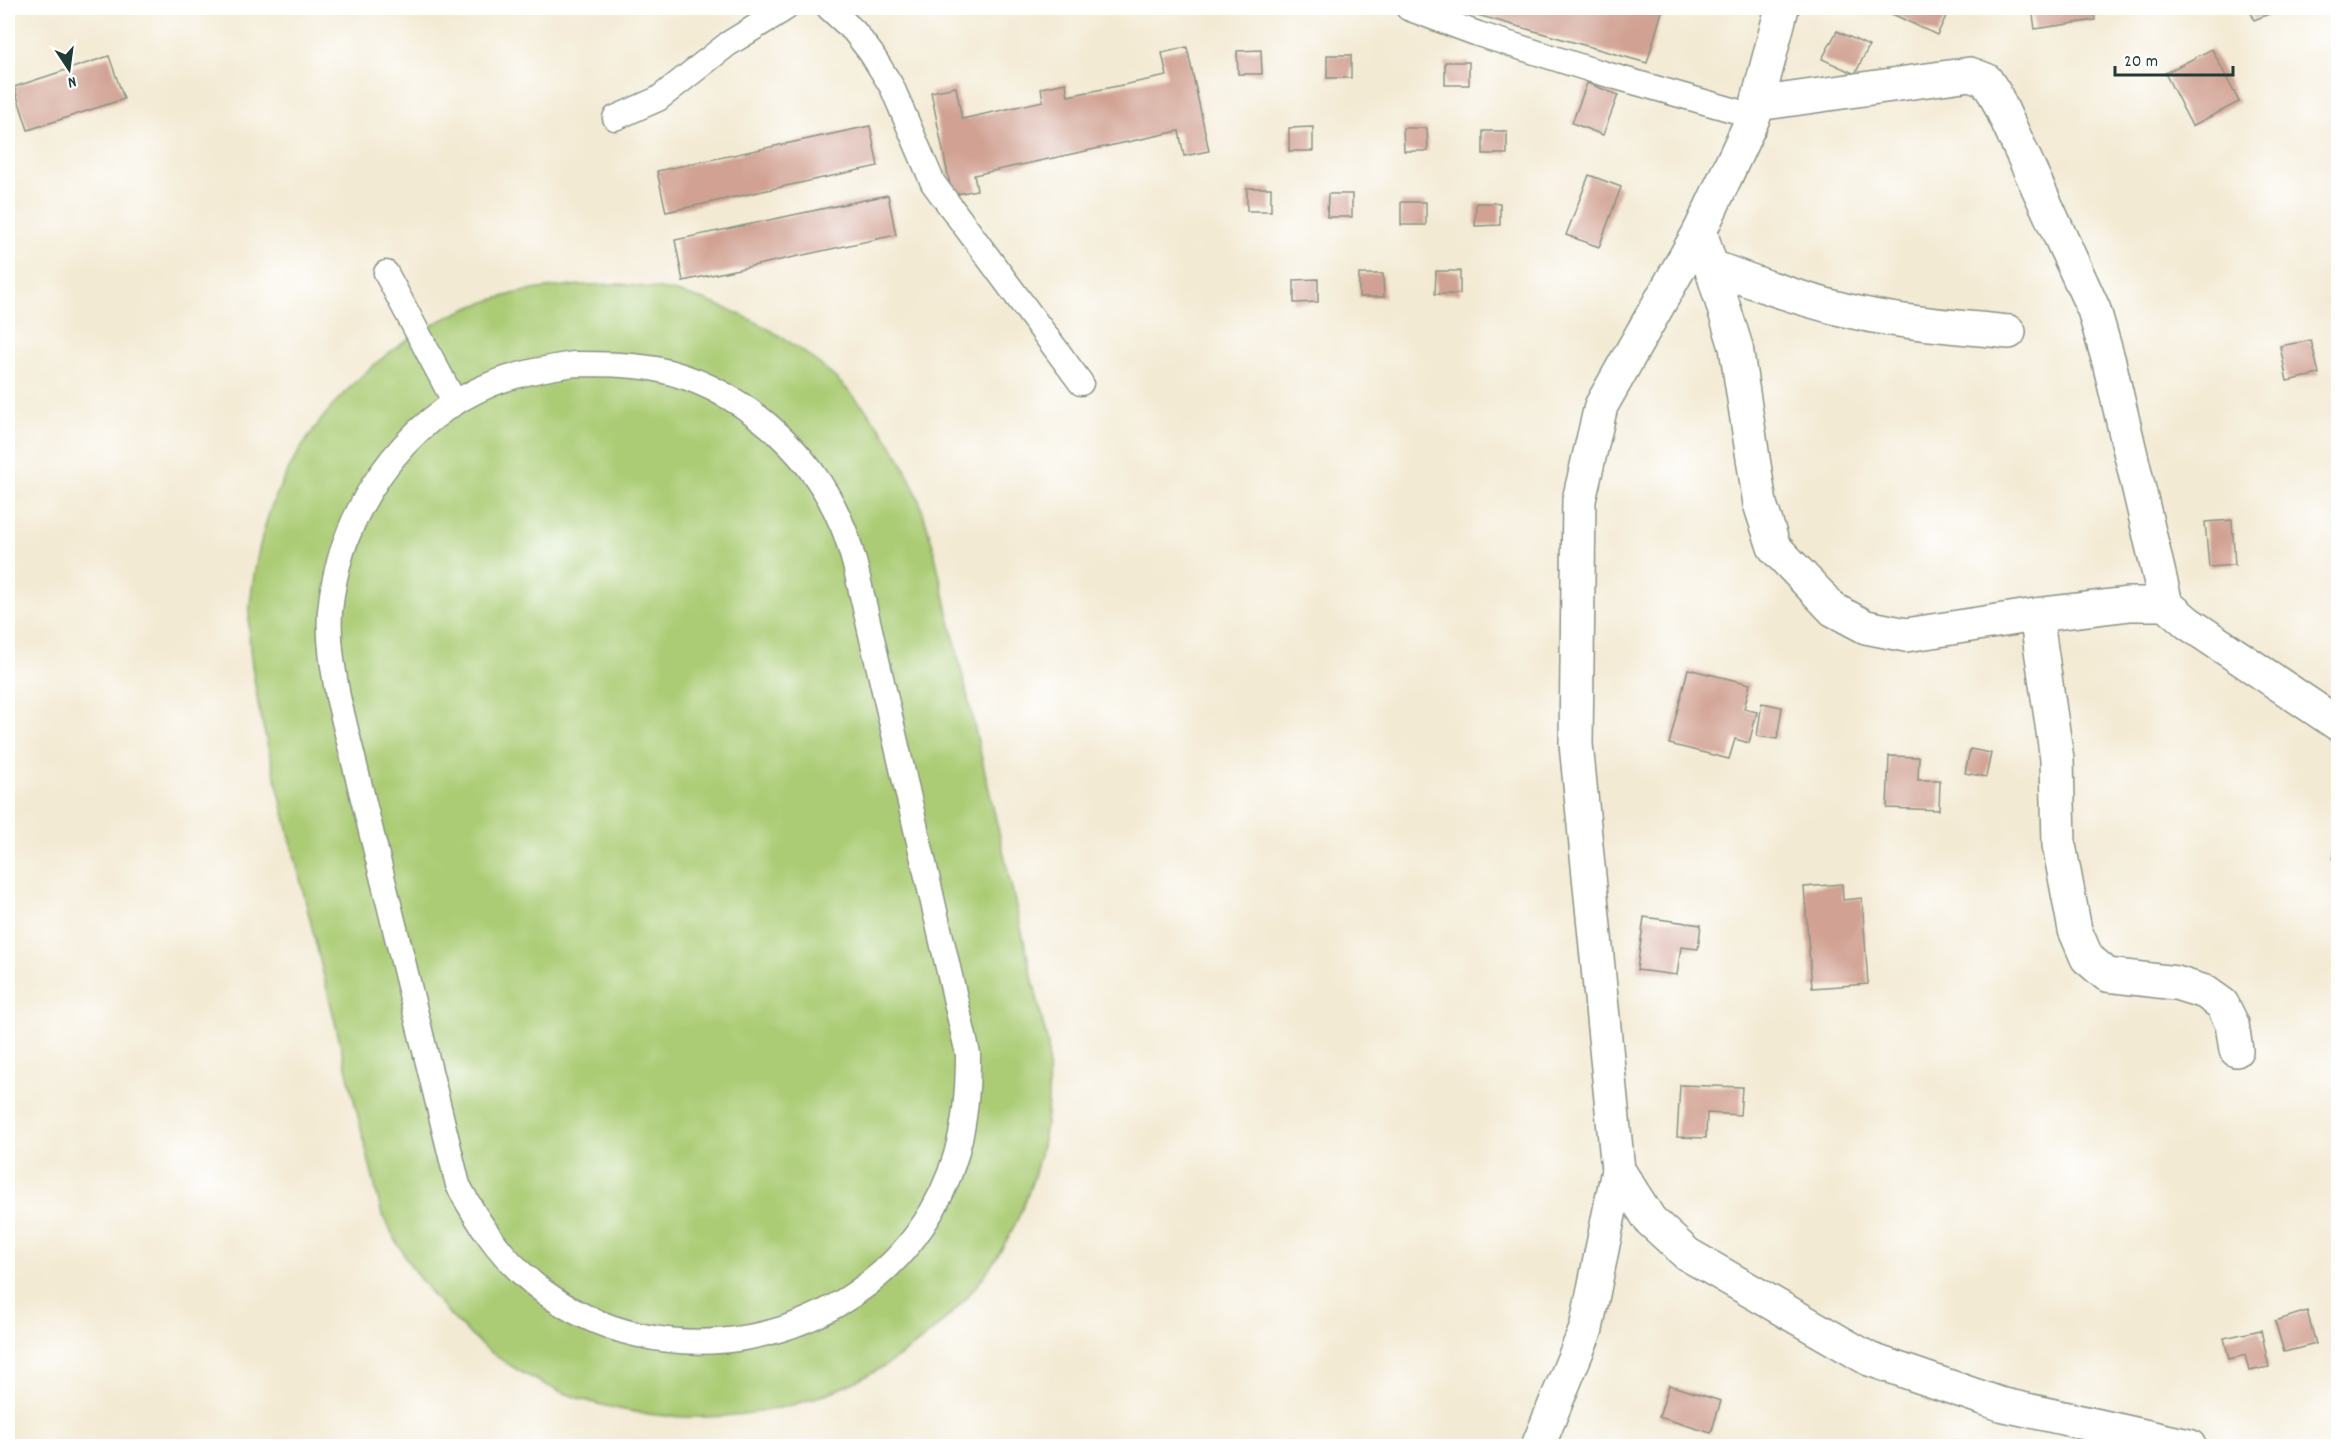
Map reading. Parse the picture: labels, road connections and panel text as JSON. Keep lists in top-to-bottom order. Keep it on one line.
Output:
{"scale_bar":"20 m","north":"bottom"}
